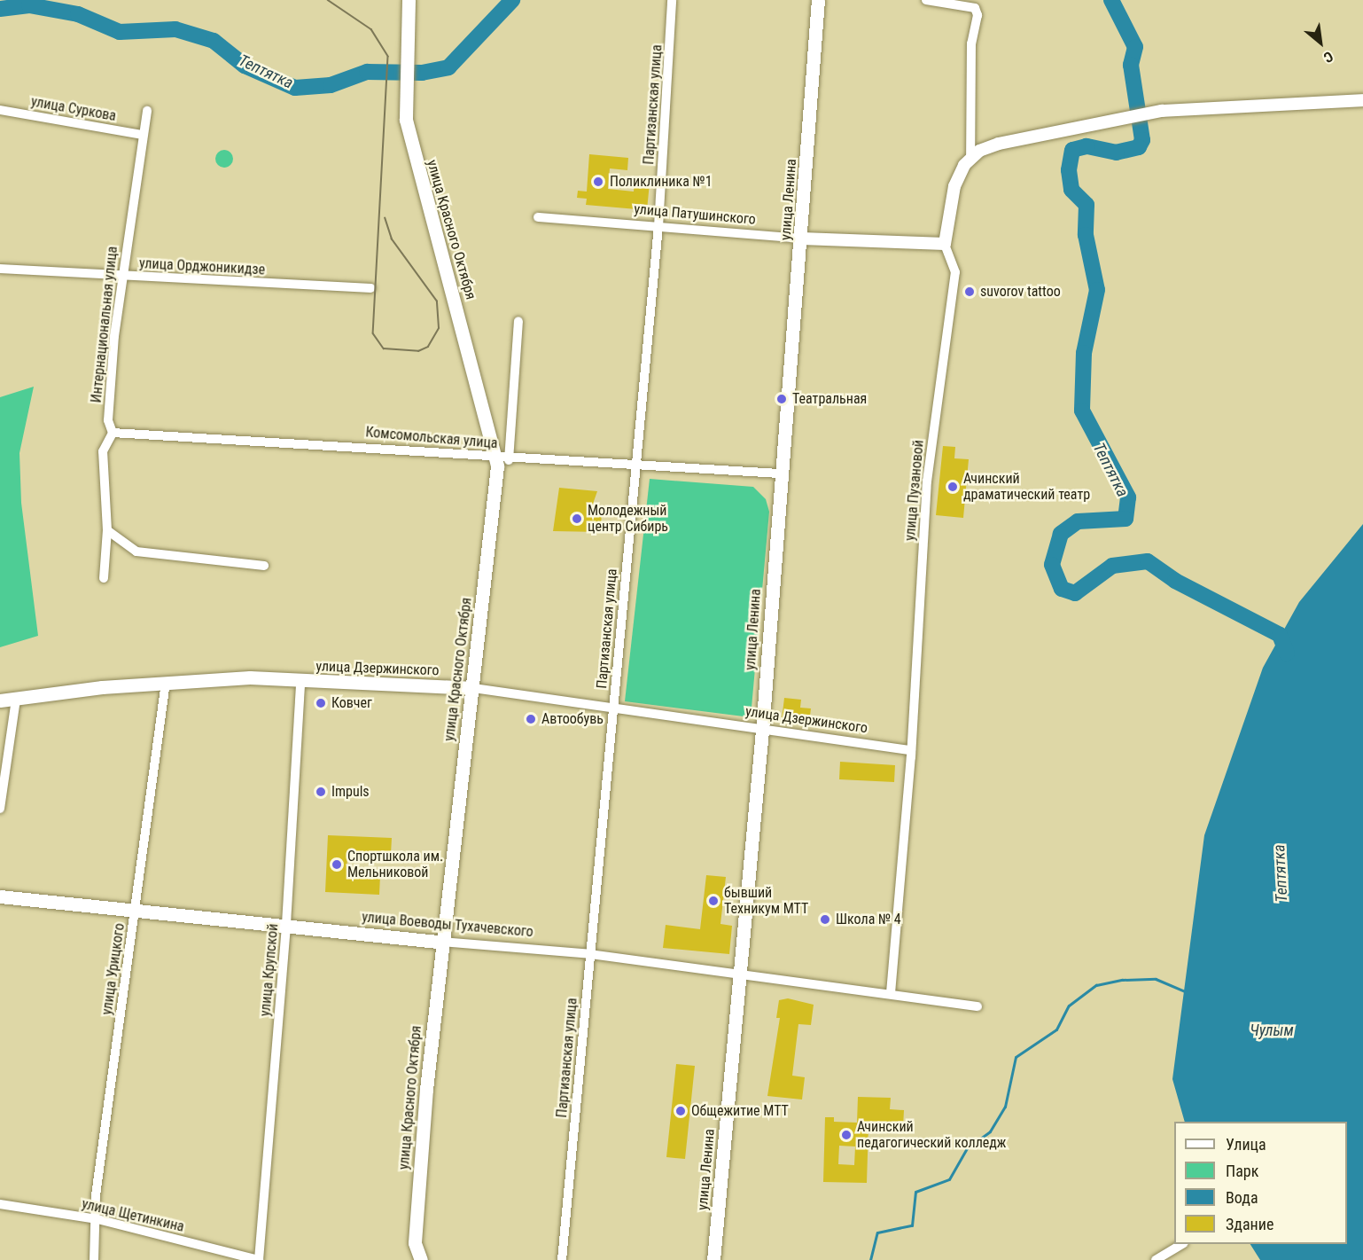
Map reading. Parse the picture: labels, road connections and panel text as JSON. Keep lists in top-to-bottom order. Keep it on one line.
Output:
{"streets":{"main road":["улица Ленина","улица Красного Октября","улица Дзержинского","улица Воеводы Тухачевского"],"street":["Партизанская улица","улица Суркова","улица Патушинского","улица Орджоникидзе","Интернациональная улица","Комсомольская улица","улица Пузановой","улица Урицкого","улица Крупской","улица Щетинкина"]},"crossings":[["Партизанская улица","улица Патушинского"],["Партизанская улица","Комсомольская улица"],["Партизанская улица","улица Дзержинского"],["Партизанская улица","улица Воеводы Тухачевского"],["улица Суркова","Интернациональная улица"],["улица Ленина","улица Патушинского"],["улица Ленина","Комсомольская улица"],["улица Ленина","улица Дзержинского"],["улица Ленина","улица Воеводы Тухачевского"],["улица Патушинского","улица Пузановой"],["улица Красного Октября","Комсомольская улица"],["улица Красного Октября","улица Дзержинского"],["улица Красного Октября","улица Воеводы Тухачевского"],["улица Орджоникидзе","Интернациональная улица"],["Интернациональная улица","Комсомольская улица"],["улица Пузановой","улица Дзержинского"],["улица Пузановой","улица Воеводы Тухачевского"],["улица Дзержинского","улица Урицкого"],["улица Дзержинского","улица Крупской"],["улица Воеводы Тухачевского","улица Урицкого"],["улица Воеводы Тухачевского","улица Крупской"],["улица Урицкого","улица Щетинкина"],["улица Крупской","улица Щетинкина"]],"water":["Тептятка","Чулым"],"places":["Поликлиника №1","suvorov tattoo","Театральная","Ачинский драматический театр","Молодежный центр Сибирь","Ковчег","Автообувь","Impuls","Спортшкола им. Мельниковой","бывший Техникум МТТ","Школа № 4","Общежитие МТТ","Ачинский педагогический колледж"],"legend":["Улица","Парк","Вода","Здание"],"north":"bottom right"}
